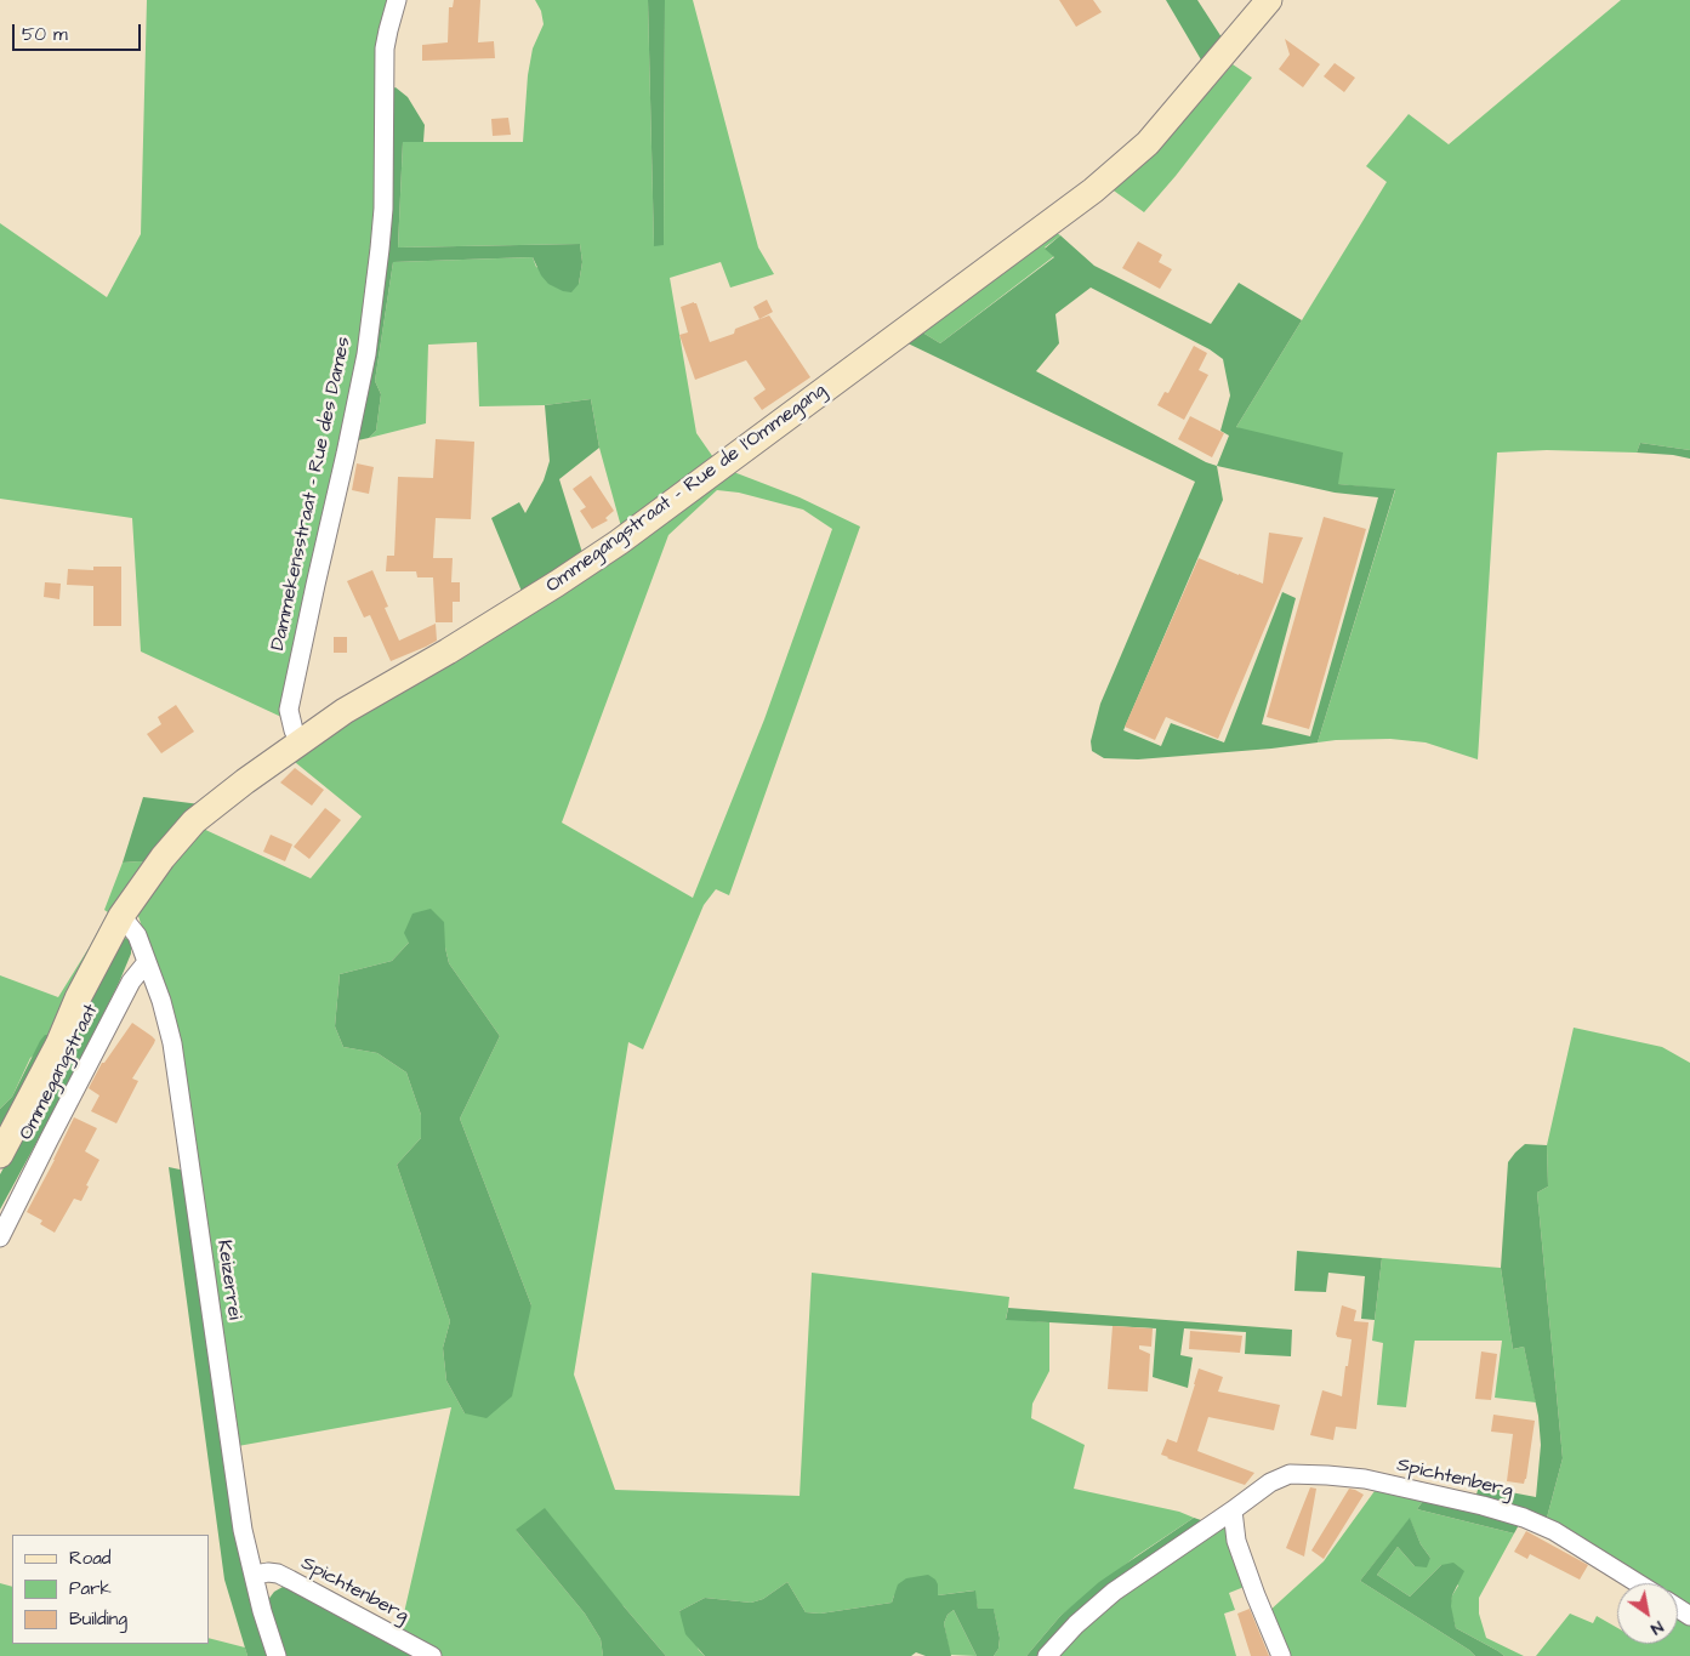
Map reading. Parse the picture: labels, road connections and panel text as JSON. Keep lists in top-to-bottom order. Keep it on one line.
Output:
{"streets":{"main road":["Ommegangstraat - Rue de l'Ommegang"],"street":["Dammekensstraat - Rue des Dames","Ommegangstraat","Keizerrei","Spichtenberg"]},"crossings":[["Ommegangstraat - Rue de l'Ommegang","Dammekensstraat - Rue des Dames"],["Ommegangstraat - Rue de l'Ommegang","Keizerrei"],["Ommegangstraat","Keizerrei"],["Keizerrei","Spichtenberg"]],"legend":["Road","Park","Building"],"scale_bar":"50 m","north":"bottom right"}
